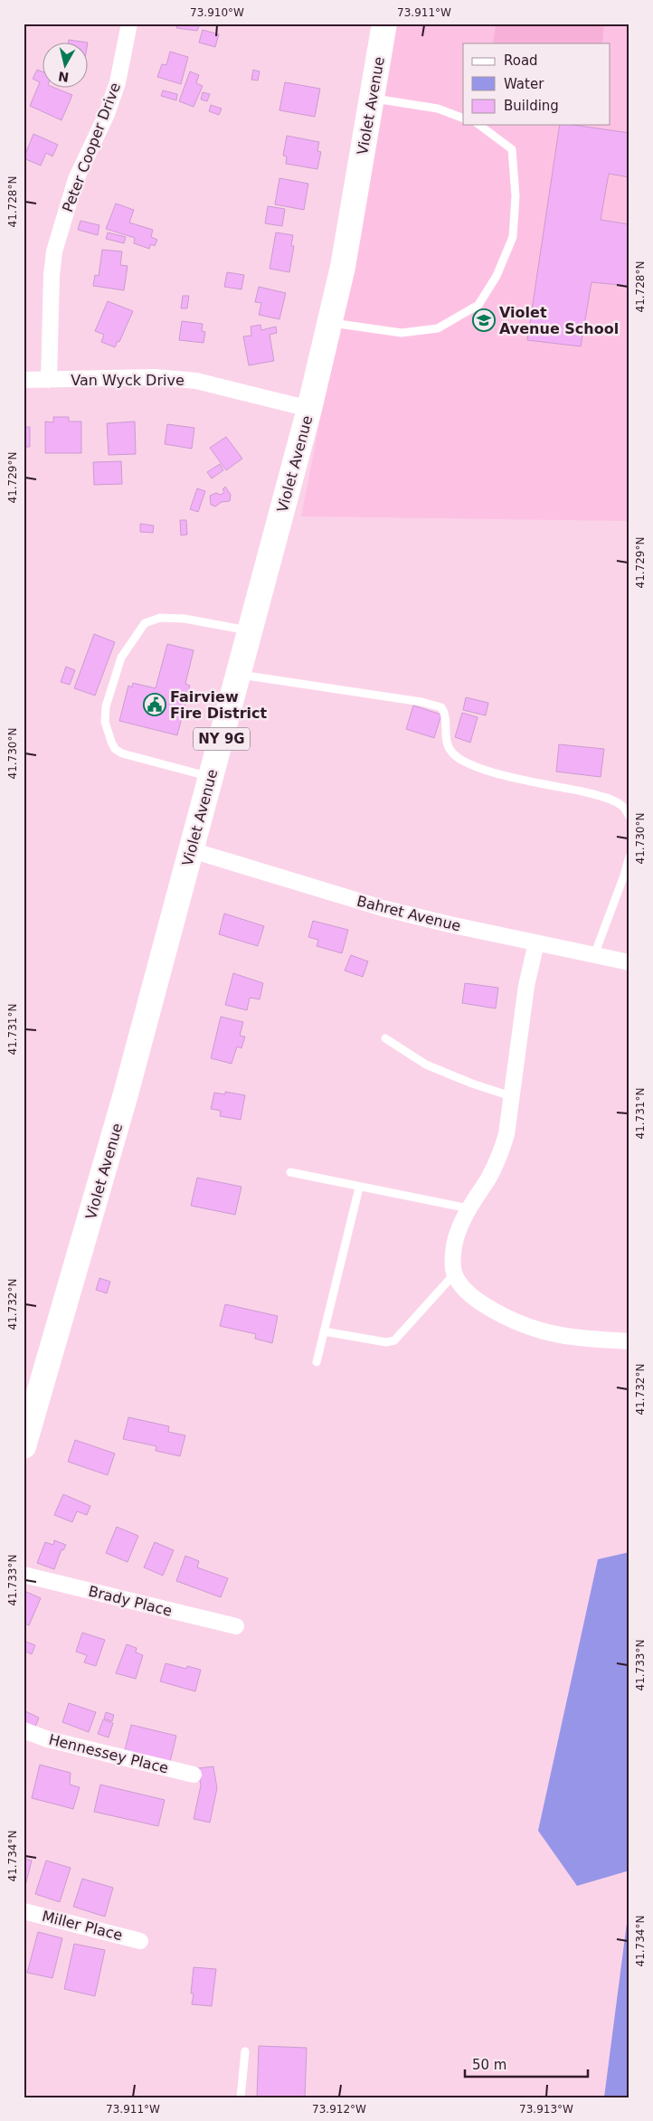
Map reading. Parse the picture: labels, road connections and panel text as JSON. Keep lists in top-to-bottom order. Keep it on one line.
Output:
{"streets":{"main road":["Violet Avenue","NY 9G"],"street":["Peter Cooper Drive","Van Wyck Drive","Bahret Avenue","Brady Place","Hennessey Place","Miller Place"]},"crossings":[["Violet Avenue","Van Wyck Drive"],["Violet Avenue","Bahret Avenue"],["Peter Cooper Drive","Van Wyck Drive"]],"places":{"school or university":["Violet Avenue School"],"public building":["Fairview Fire District"]},"legend":["Road","Water","Building"],"scale_bar":"50 m","north":"bottom","coordinates":["73.910°W","73.911°W","41.728°N","41.729°N","41.730°N","41.731°N","41.732°N","41.733°N","41.734°N","73.912°W","73.913°W"]}
